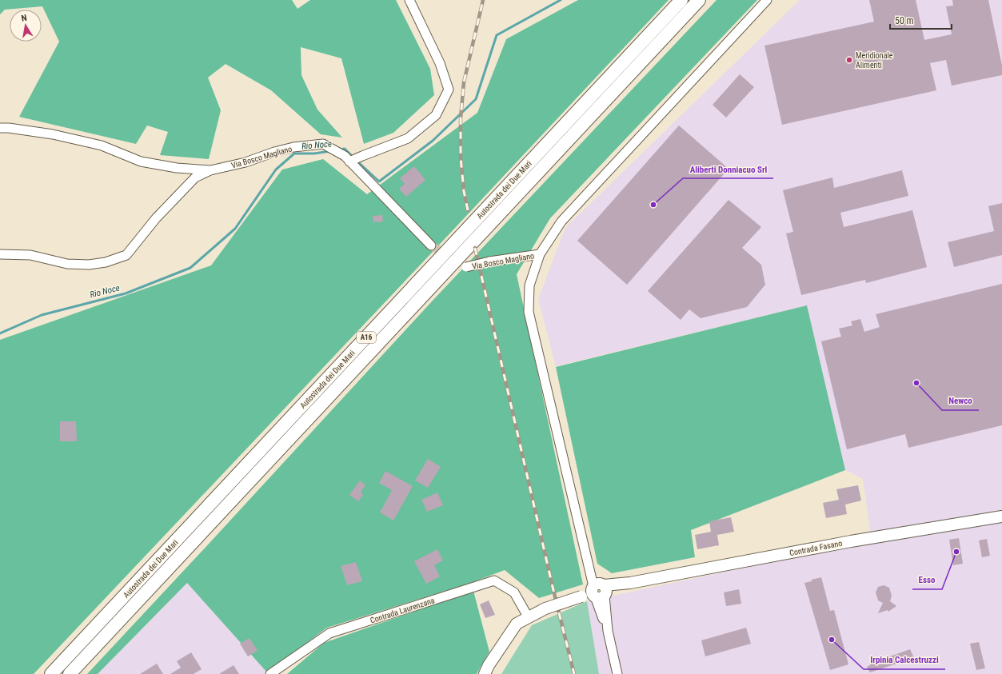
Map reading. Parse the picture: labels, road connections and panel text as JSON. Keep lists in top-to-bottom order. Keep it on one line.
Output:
{"streets":{"highway":["Autostrada dei Due Mari","A16"],"main road":["Contrada Fasano"],"street":["Via Bosco Magliano","Contrada Laurenzana"]},"crossings":[["Contrada Fasano","Contrada Laurenzana"]],"water":["Rio Noce"],"places":["Meridionale Alimenti","Aliberti Donniacuo Srl","Newco","Esso","Irpinia Calcestruzzi"],"scale_bar":"50 m","north":"top"}
